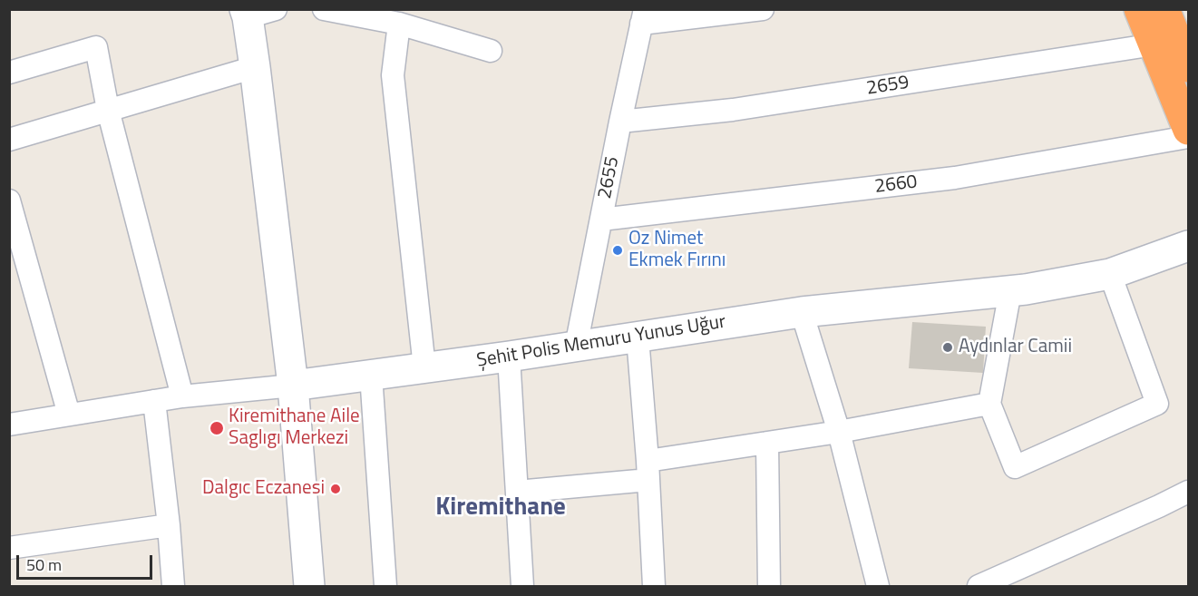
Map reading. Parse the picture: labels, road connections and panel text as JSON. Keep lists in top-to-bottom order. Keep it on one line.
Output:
{"streets":{"main road":["Şehit Polis Memuru Yunus Uğur"],"street":["2659","2655","2660"]},"crossings":[["2659","2655"],["2655","2660"],["2655","Şehit Polis Memuru Yunus Uğur"]],"districts":["Kiremithane"],"places":["Oz Nimet Ekmek Fırını","Aydınlar Camii","Kiremithane Aile Saglıgı Merkezi","Dalgıc Eczanesi"],"scale_bar":"50 m"}
